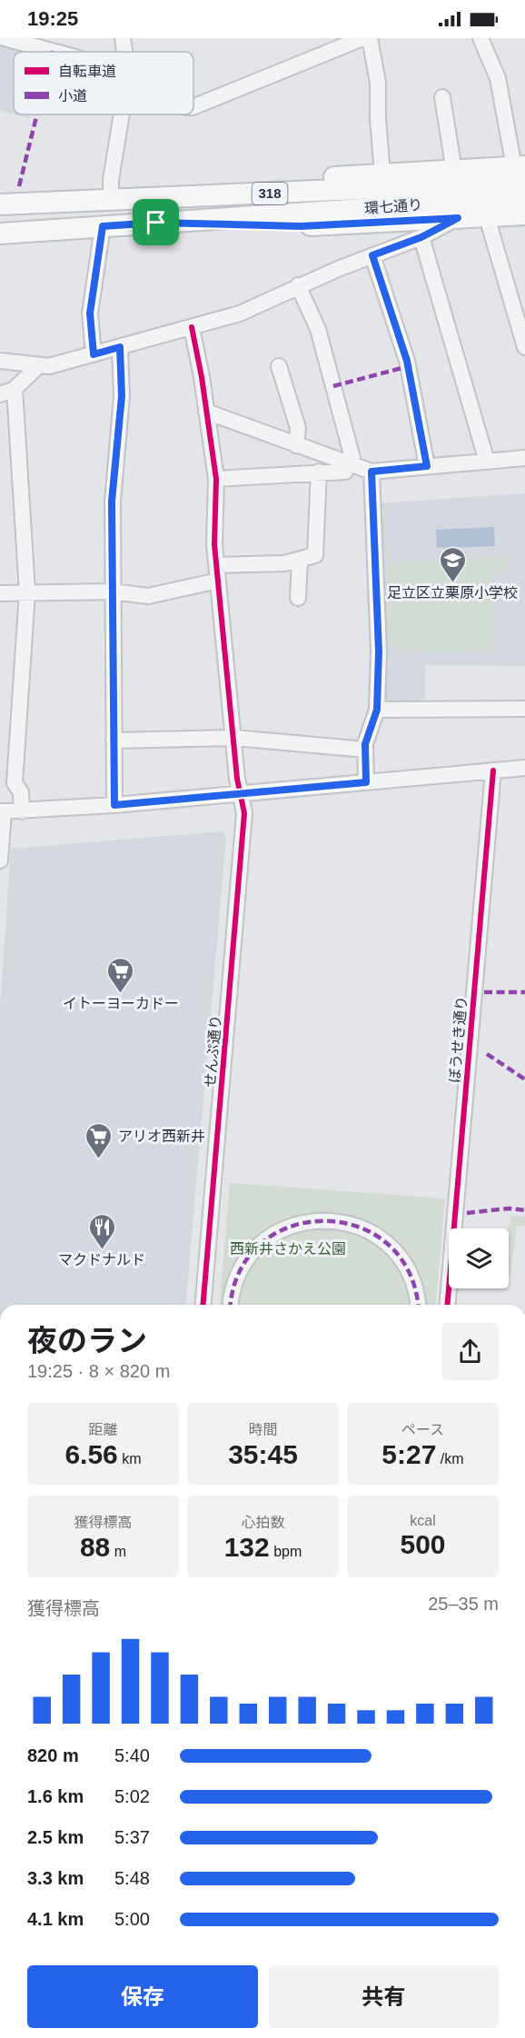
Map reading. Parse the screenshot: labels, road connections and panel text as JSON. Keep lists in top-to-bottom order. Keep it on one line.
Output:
{"streets":{"main road":["318","環七通り"],"street":["ぼうせき通り","せんぷ通り"]},"parks":["西新井さかえ公園"],"places":{"school or university":["足立区立栗原小学校"],"supermarket":["イトーヨーカドー","アリオ西新井"],"restaurant":["マクドナルド"]},"legend":["自転車道","小道"],"page":{"status":"19:25","heading":["夜のラン","19:25 · 8 × 820 m"],"stats":[["距離","6.56 km"],["時間","35:45"],["ペース","5:27 /km"],["獲得標高","88 m"],["心拍数","132 bpm"],["kcal","500"]],"chart":["獲得標高","25–35 m"],"list":[{"name":"820 m","note":"5:40"},{"name":"1.6 km","note":"5:02"},{"name":"2.5 km","note":"5:37"},{"name":"3.3 km","note":"5:48"},{"name":"4.1 km","note":"5:00"}],"buttons":["保存","共有"]}}
